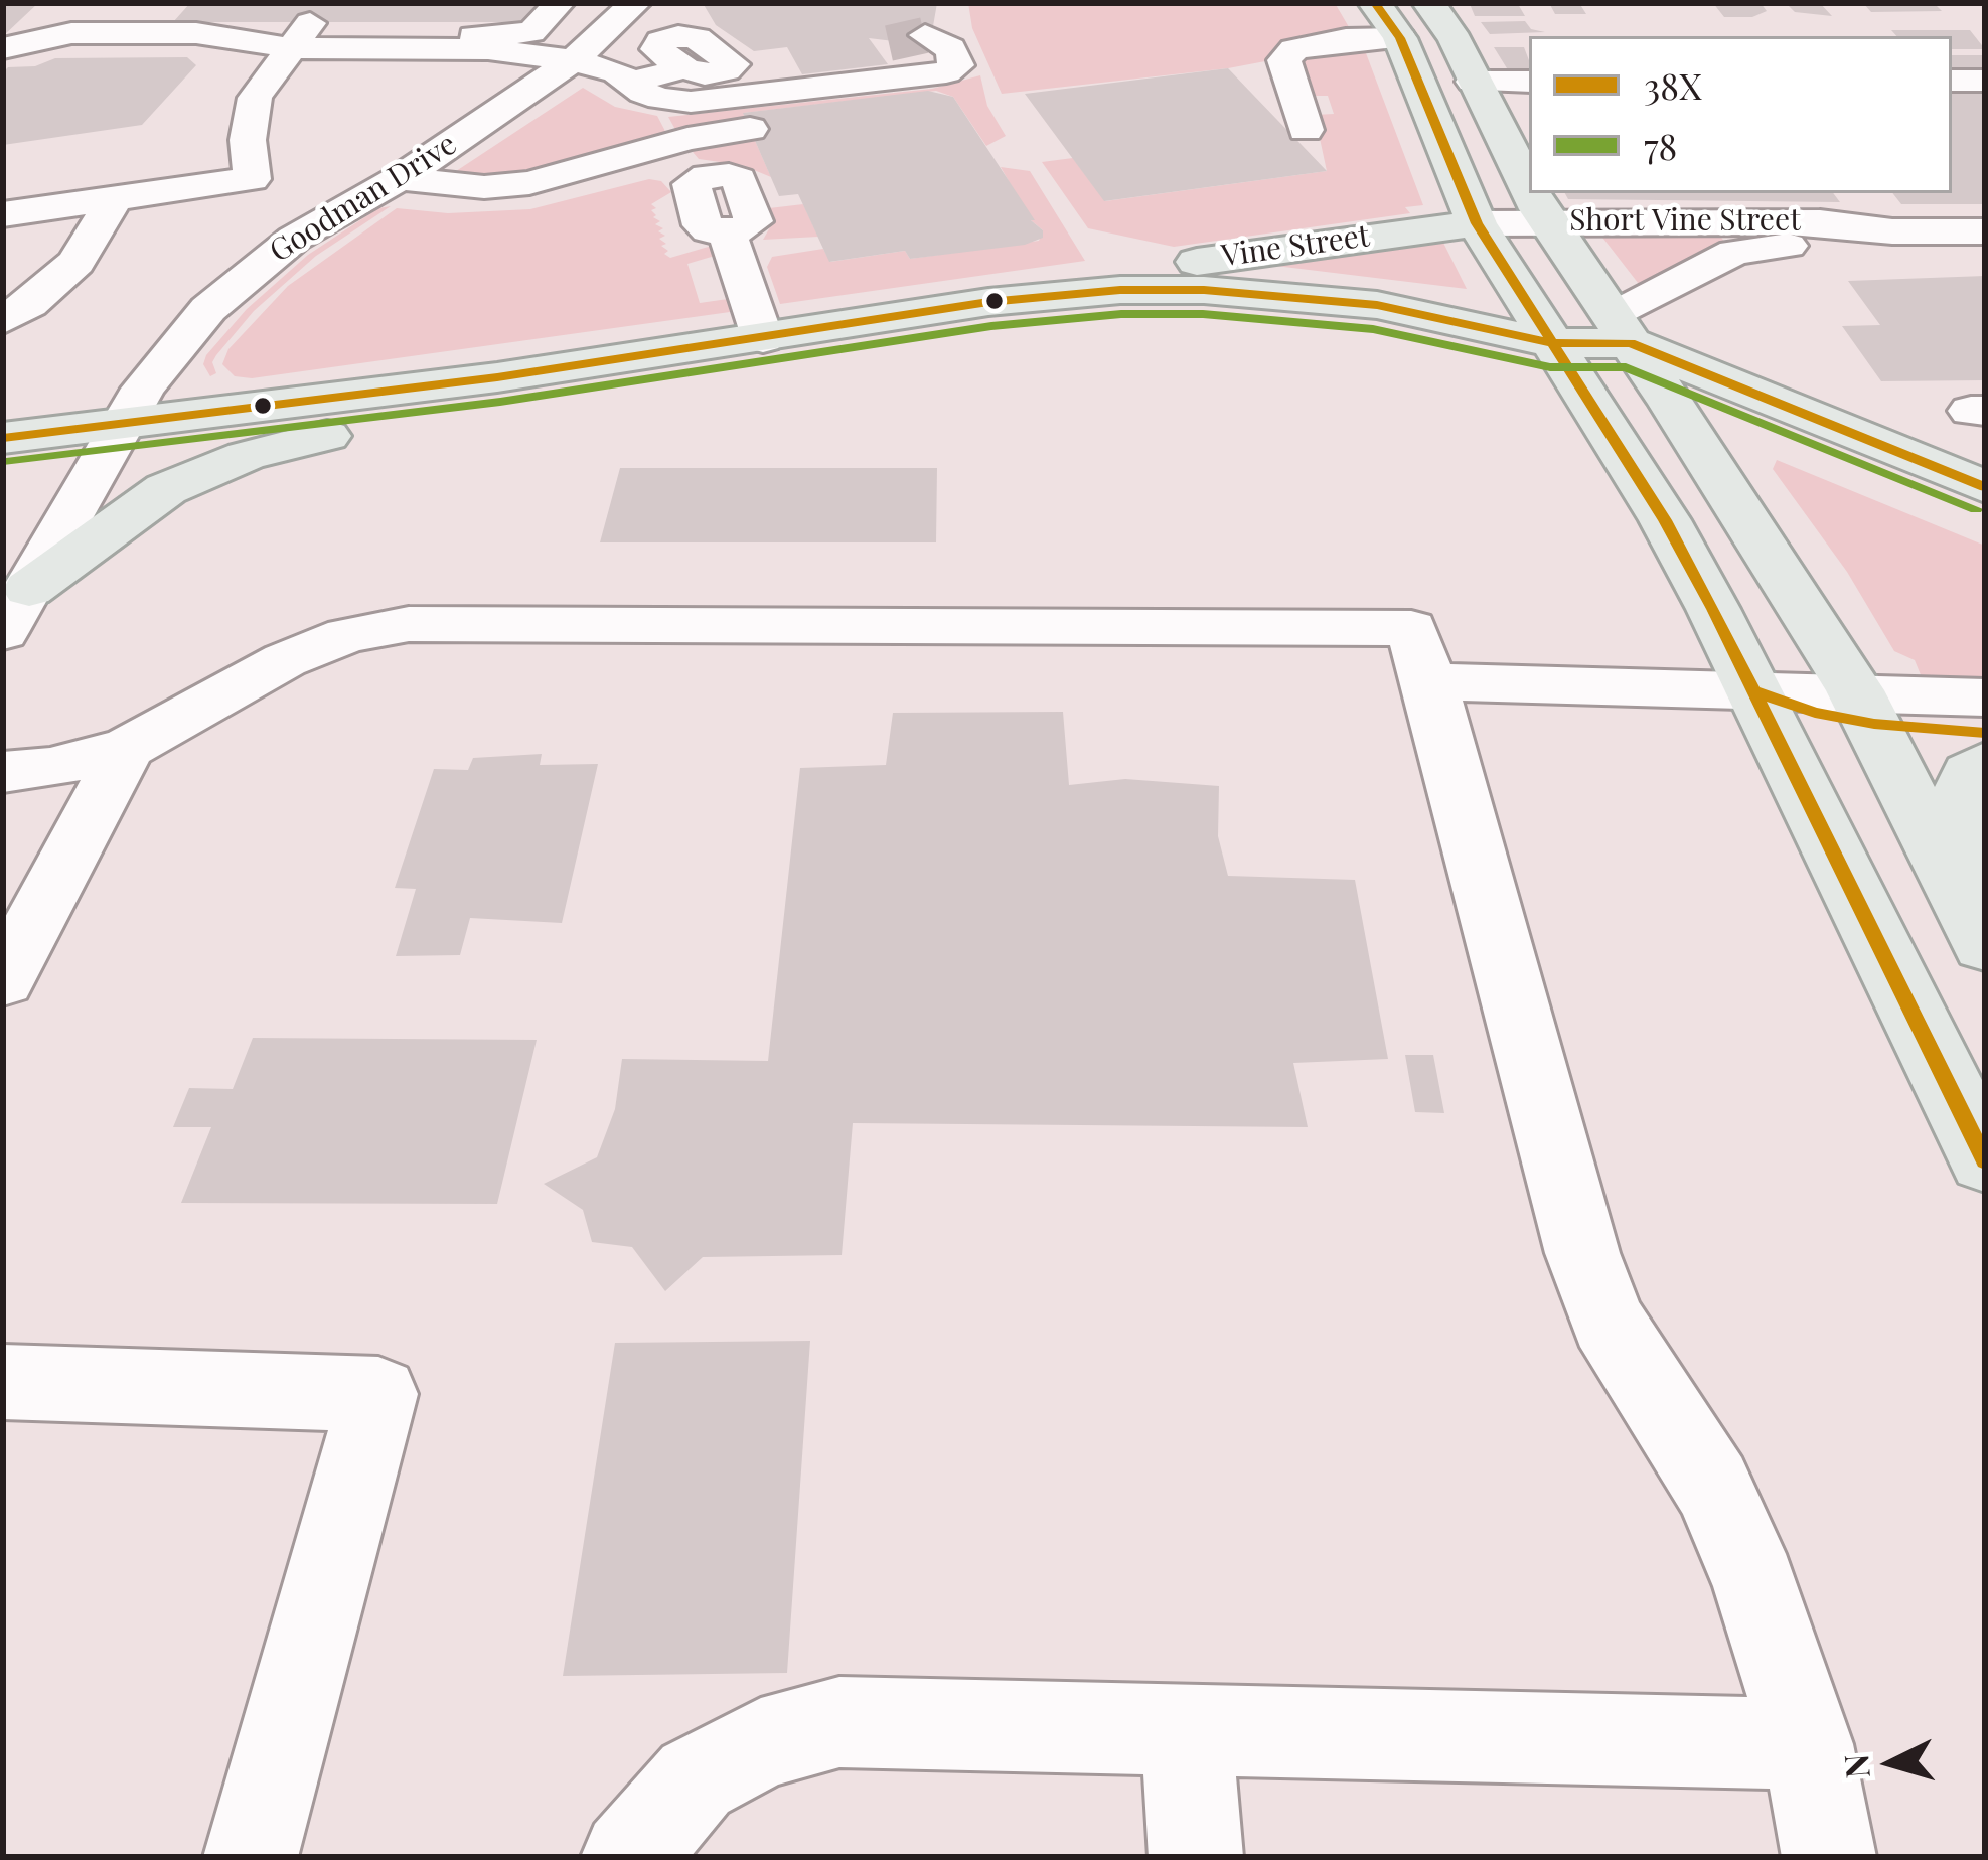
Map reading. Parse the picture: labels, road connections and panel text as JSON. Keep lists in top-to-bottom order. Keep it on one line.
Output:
{"streets":{"main road":["Vine Street"],"street":["Goodman Drive","Short Vine Street"]},"crossings":[["Goodman Drive","Vine Street"],["Short Vine Street","Vine Street"]],"lines":["transit line 38X","transit line 78"],"legend":["38X","78"],"north":"left"}
